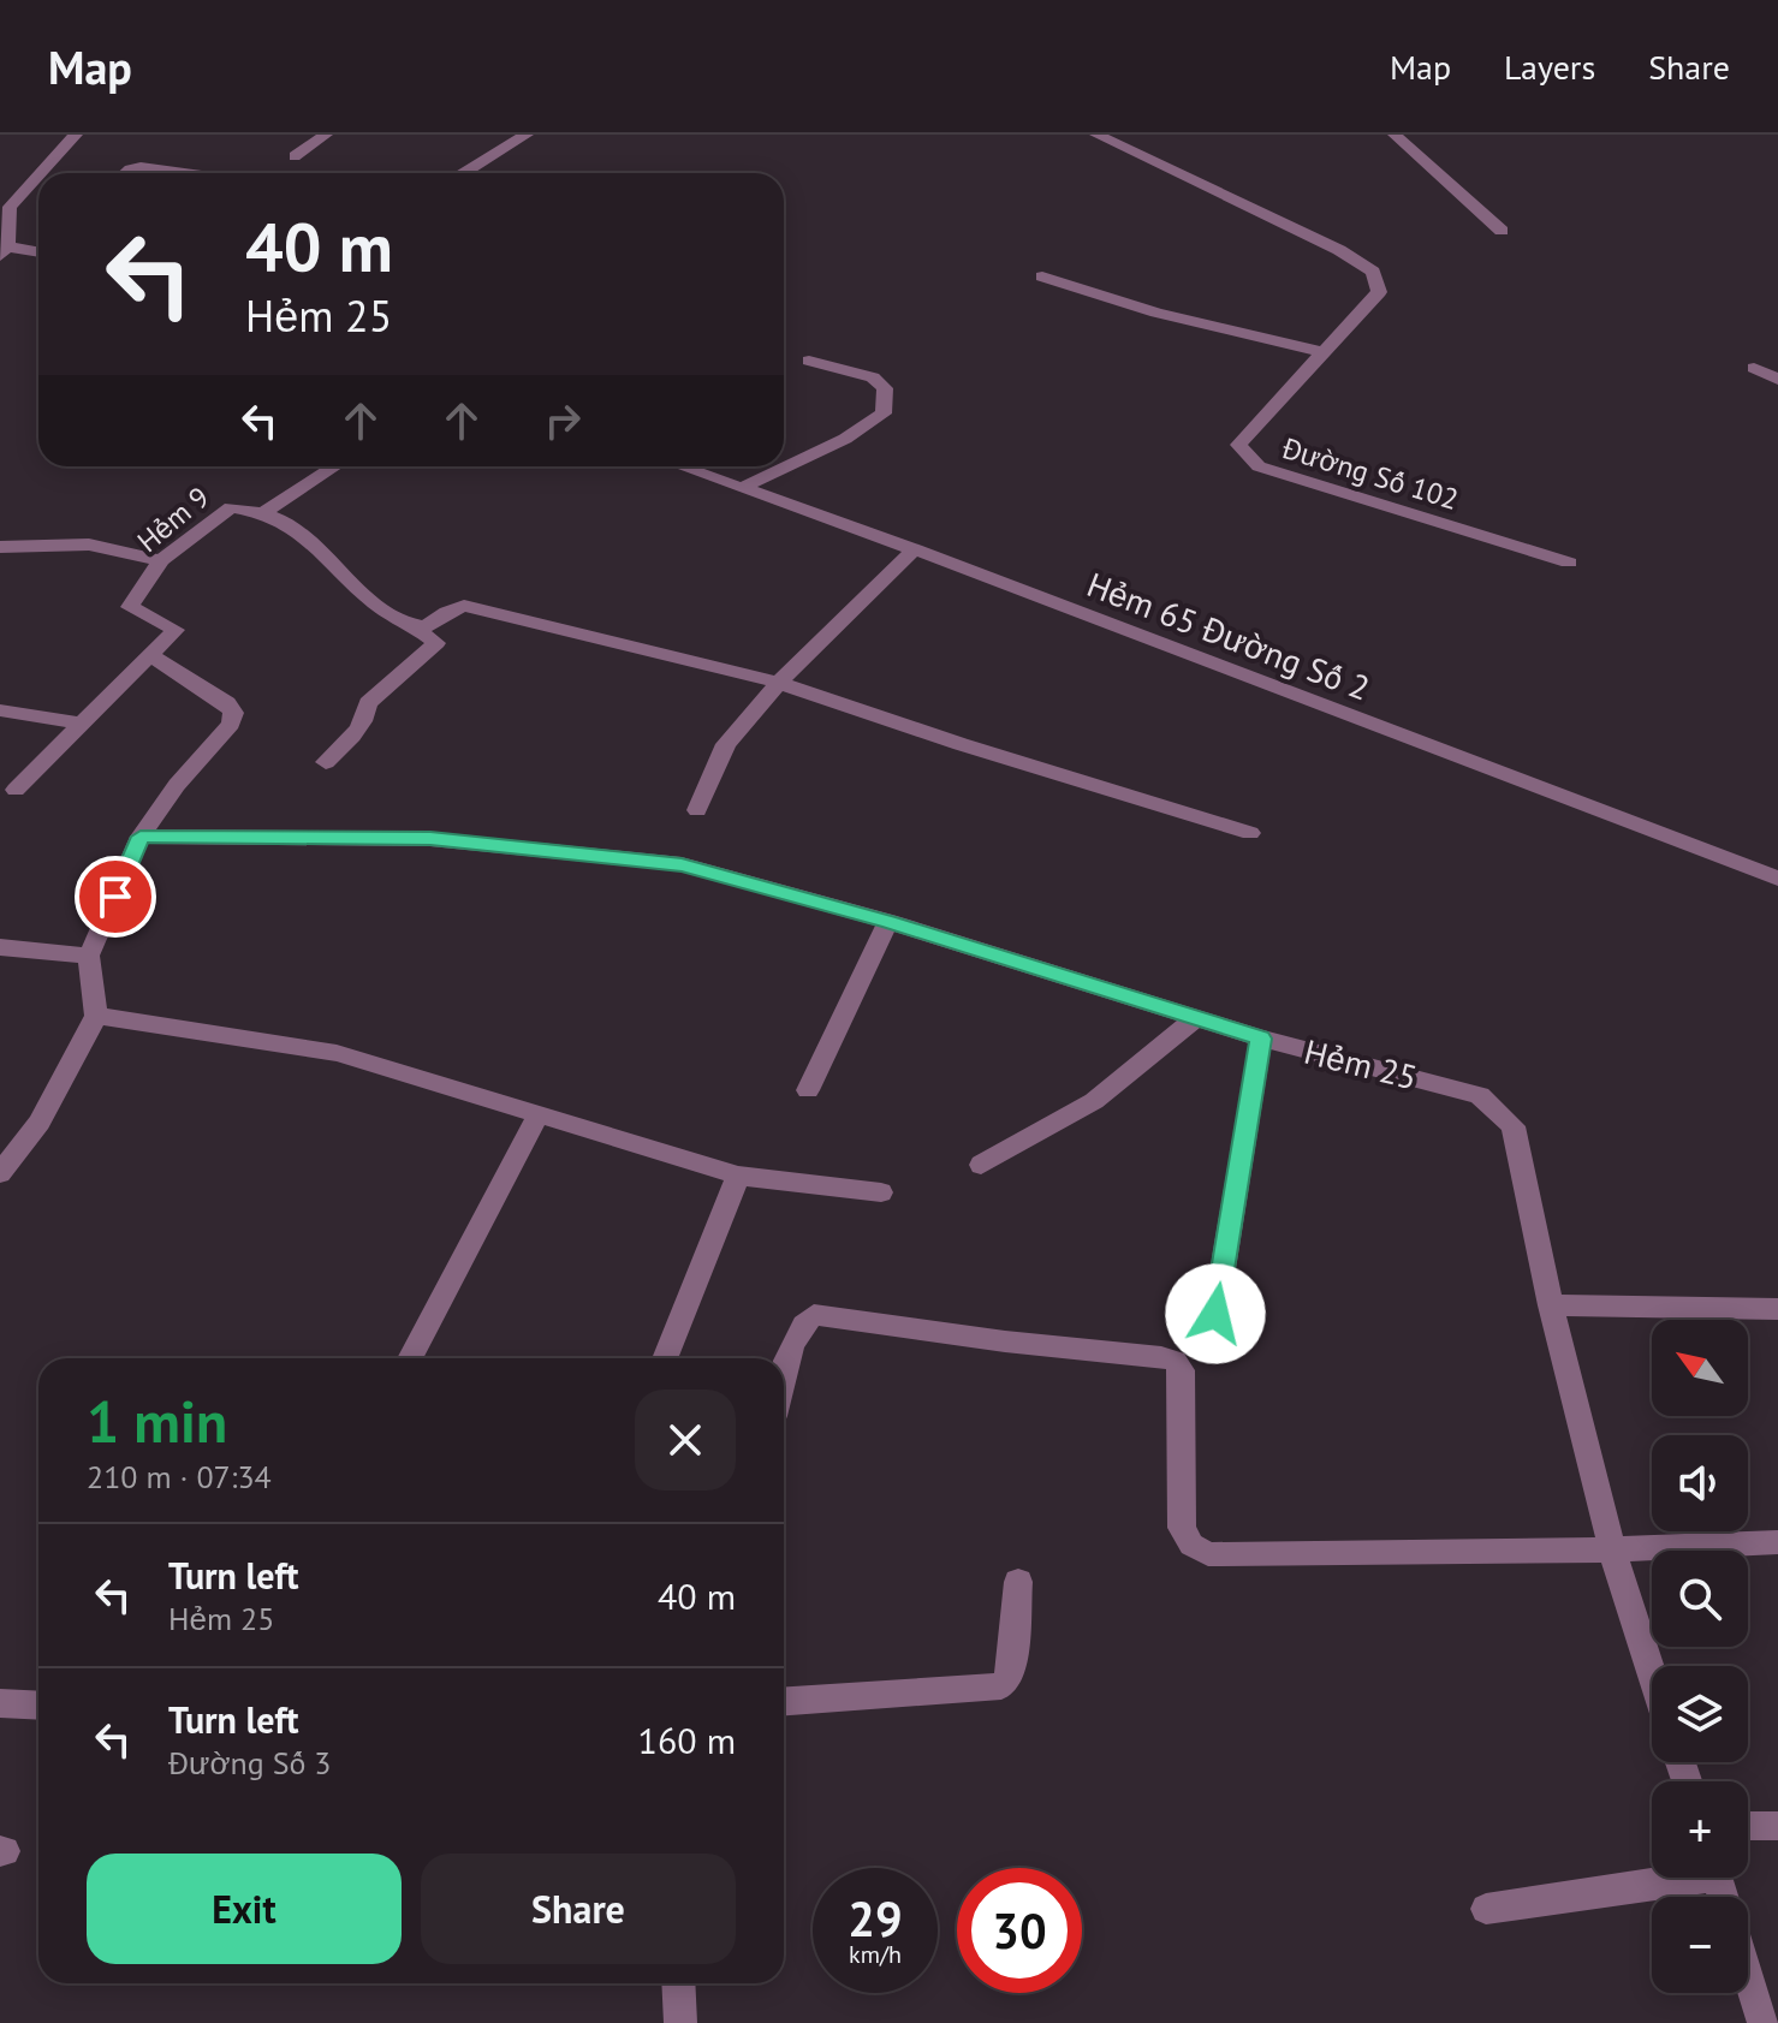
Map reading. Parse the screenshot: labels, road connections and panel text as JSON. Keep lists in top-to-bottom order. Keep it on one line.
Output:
{"streets":{"street":["Đường Số 102","Hẻm 9","Hẻm 65 Đường Số 2","Hẻm 25"]},"north":"top left","page":{"header":"Map","nav":["Map","Layers","Share"],"turn":["40 m","Hẻm 25"],"map_buttons":["+","−"],"heading":["1 min","210 m · 07:34"],"list":[{"name":"Turn left","note":"Hẻm 25","value":"40 m"},{"name":"Turn left","note":"Đường Số 3","value":"160 m"}],"buttons":["Exit","Share"],"speed":"29 km/h","limit":"30"}}
